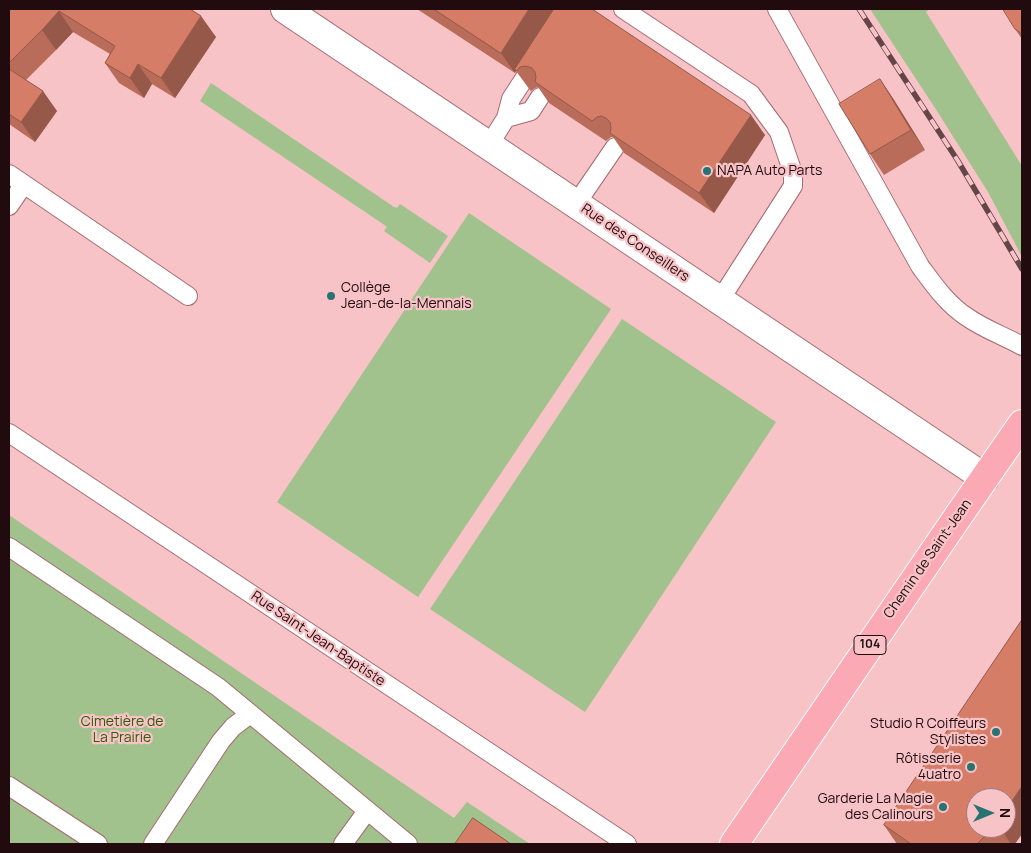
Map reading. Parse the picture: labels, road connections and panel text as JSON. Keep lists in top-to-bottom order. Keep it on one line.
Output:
{"streets":{"main road":["Chemin de Saint-Jean","104"],"street":["Rue des Conseillers"],"lane":["Rue Saint-Jean-Baptiste"]},"crossings":[["Rue des Conseillers","Chemin de Saint-Jean"]],"parks":["Cimetière de La Prairie"],"places":["NAPA Auto Parts","Collège Jean-de-la-Mennais","Studio R Coiffeurs Stylistes","Rôtisserie 4uatro","Garderie La Magie des Calinours"],"north":"right"}
